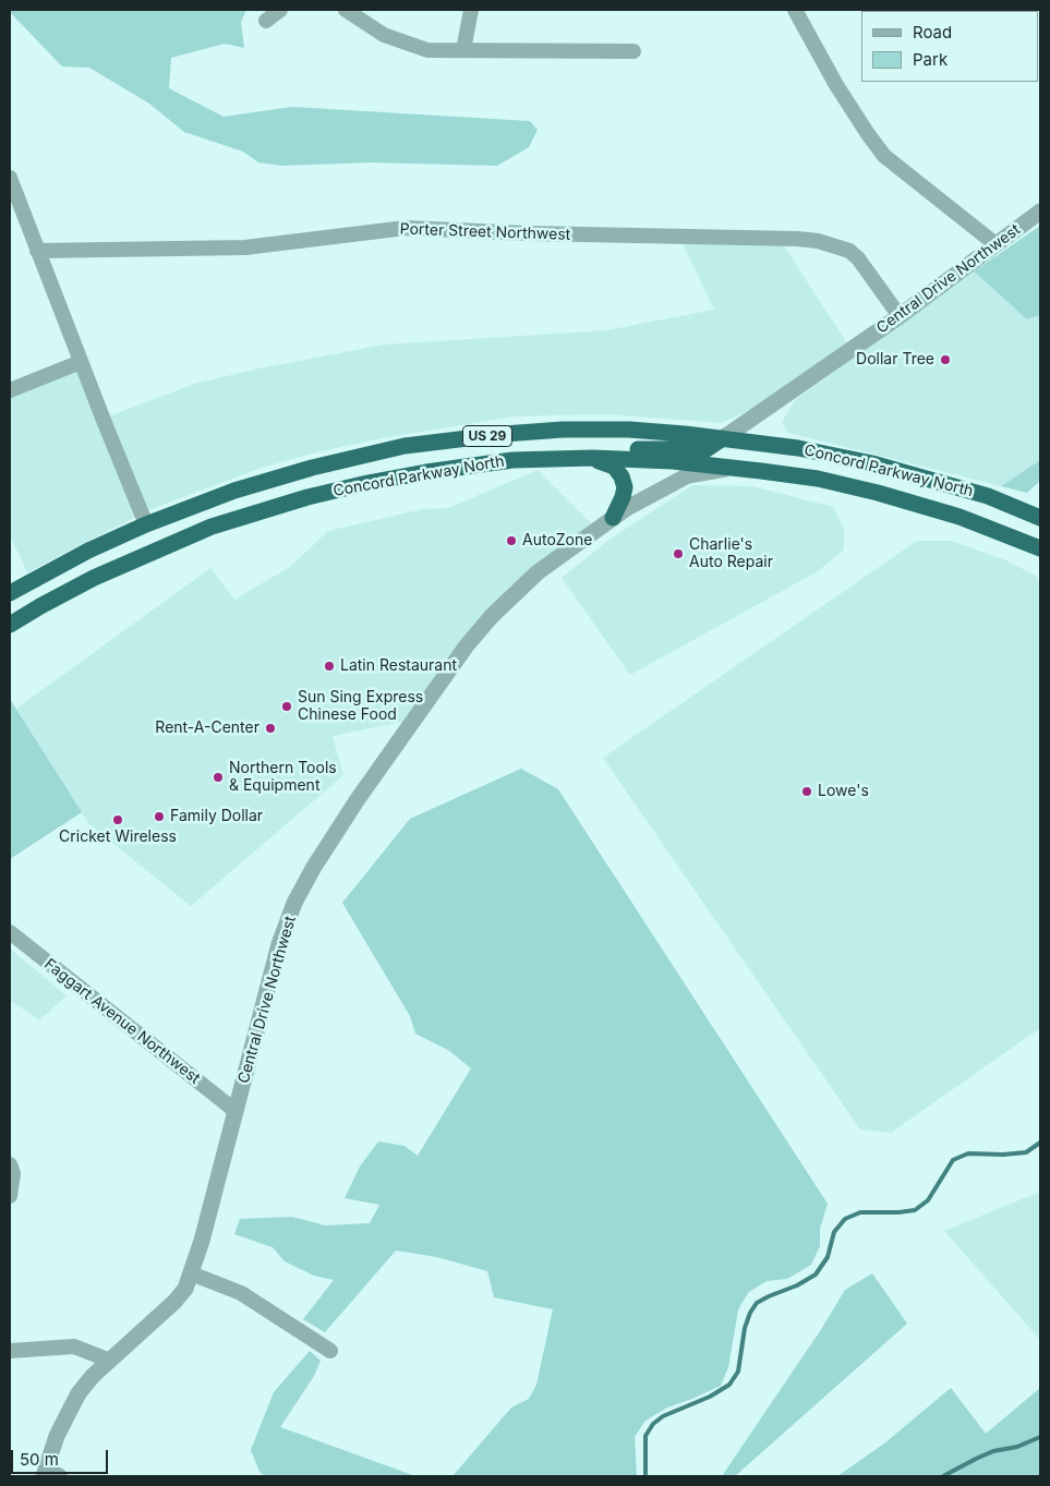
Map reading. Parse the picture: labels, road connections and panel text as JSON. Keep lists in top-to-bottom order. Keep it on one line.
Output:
{"streets":{"highway":["US 29","Concord Parkway North"],"street":["Porter Street Northwest","Central Drive Northwest","Faggart Avenue Northwest"]},"crossings":[["Porter Street Northwest","Central Drive Northwest"],["Central Drive Northwest","Concord Parkway North"],["Central Drive Northwest","Faggart Avenue Northwest"]],"places":["Dollar Tree","AutoZone","Charlie's Auto Repair","Latin Restaurant","Sun Sing Express Chinese Food","Rent-A-Center","Northern Tools & Equipment","Lowe's","Family Dollar","Cricket Wireless"],"legend":["Road","Park"],"scale_bar":"50 m"}
